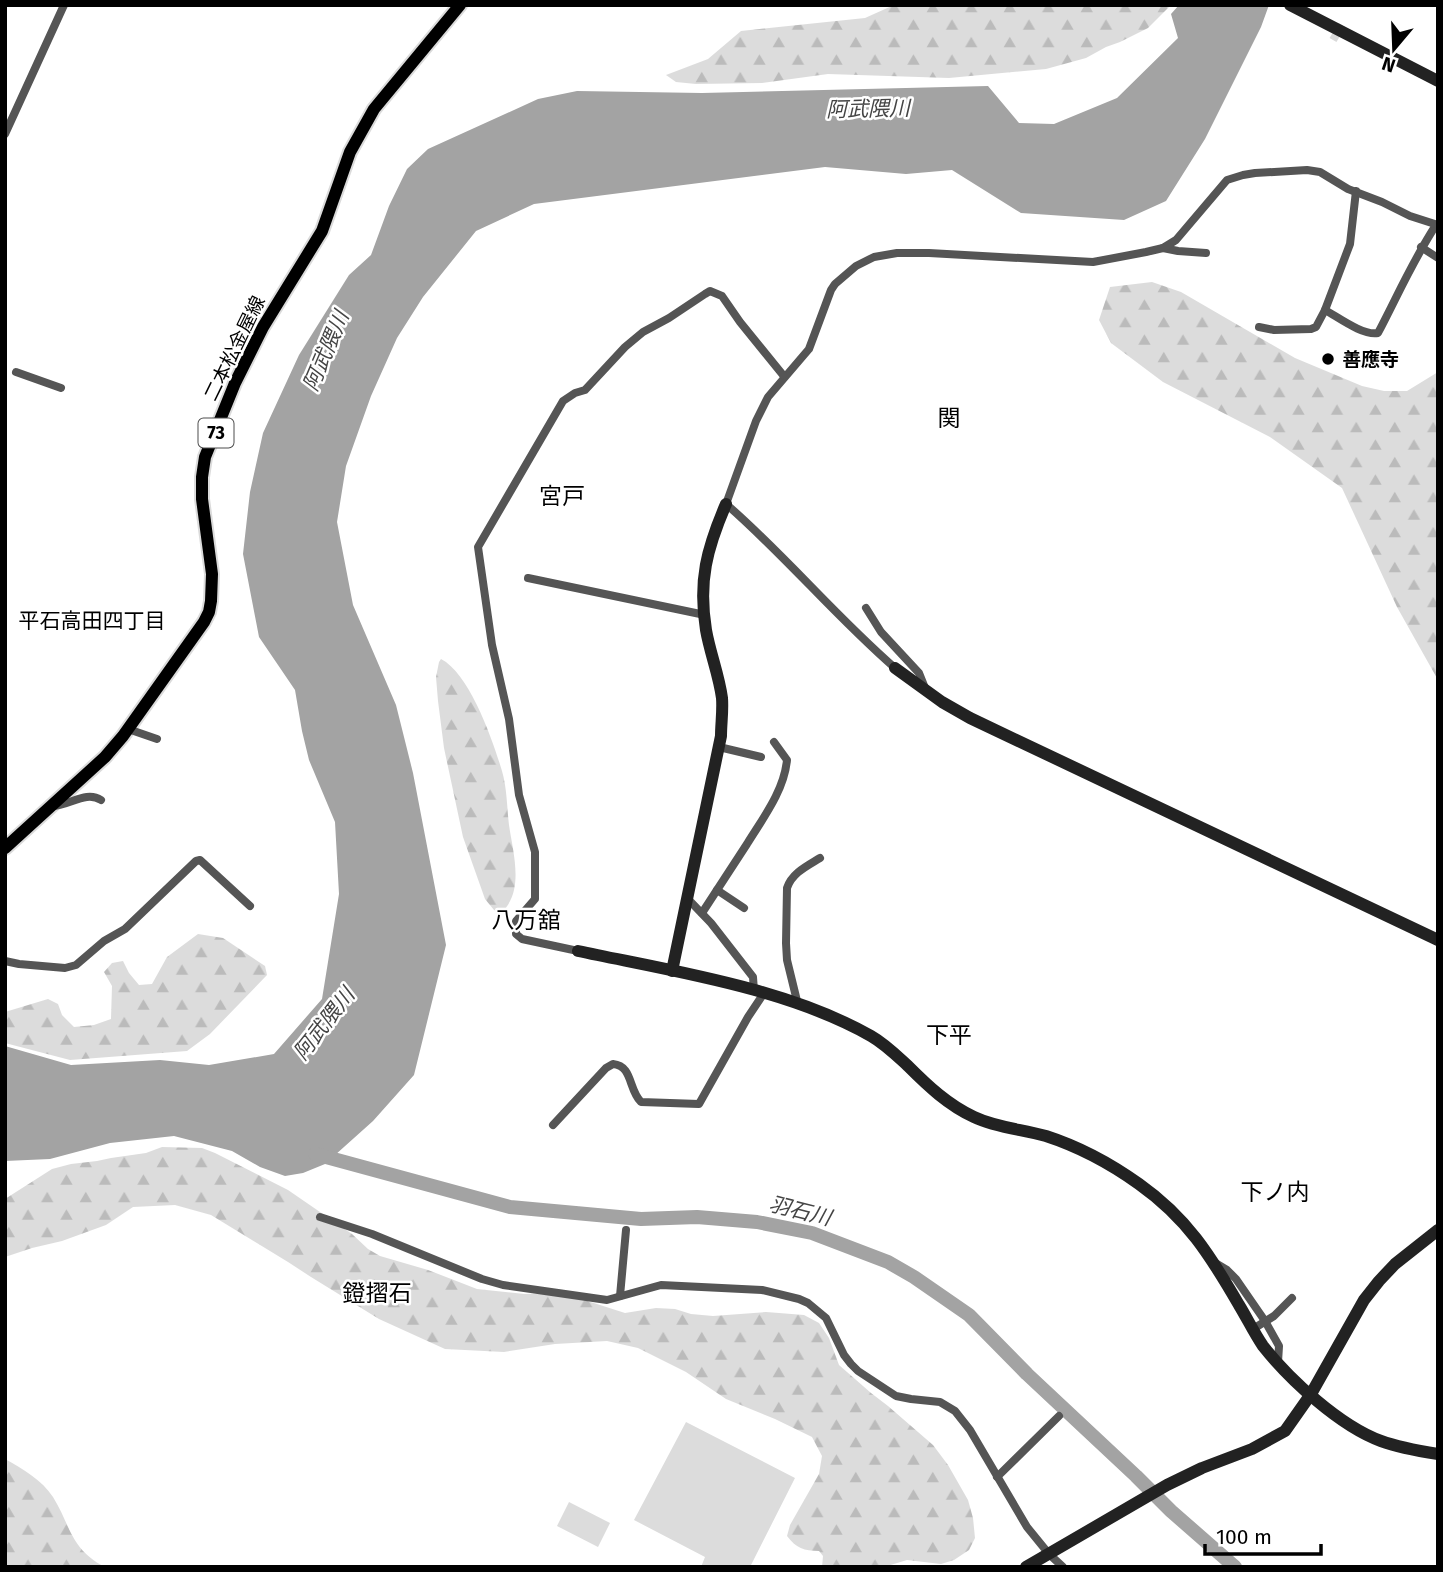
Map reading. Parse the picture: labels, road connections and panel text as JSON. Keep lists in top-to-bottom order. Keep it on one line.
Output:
{"streets":{"main road":["二本松金屋線","73"]},"districts":["関","宮戸","平石高田四丁目","八万舘","下平","下ノ内","鐙摺石"],"water":["阿武隈川","羽石川"],"places":["善應寺"],"scale_bar":"100 m","north":"bottom"}
